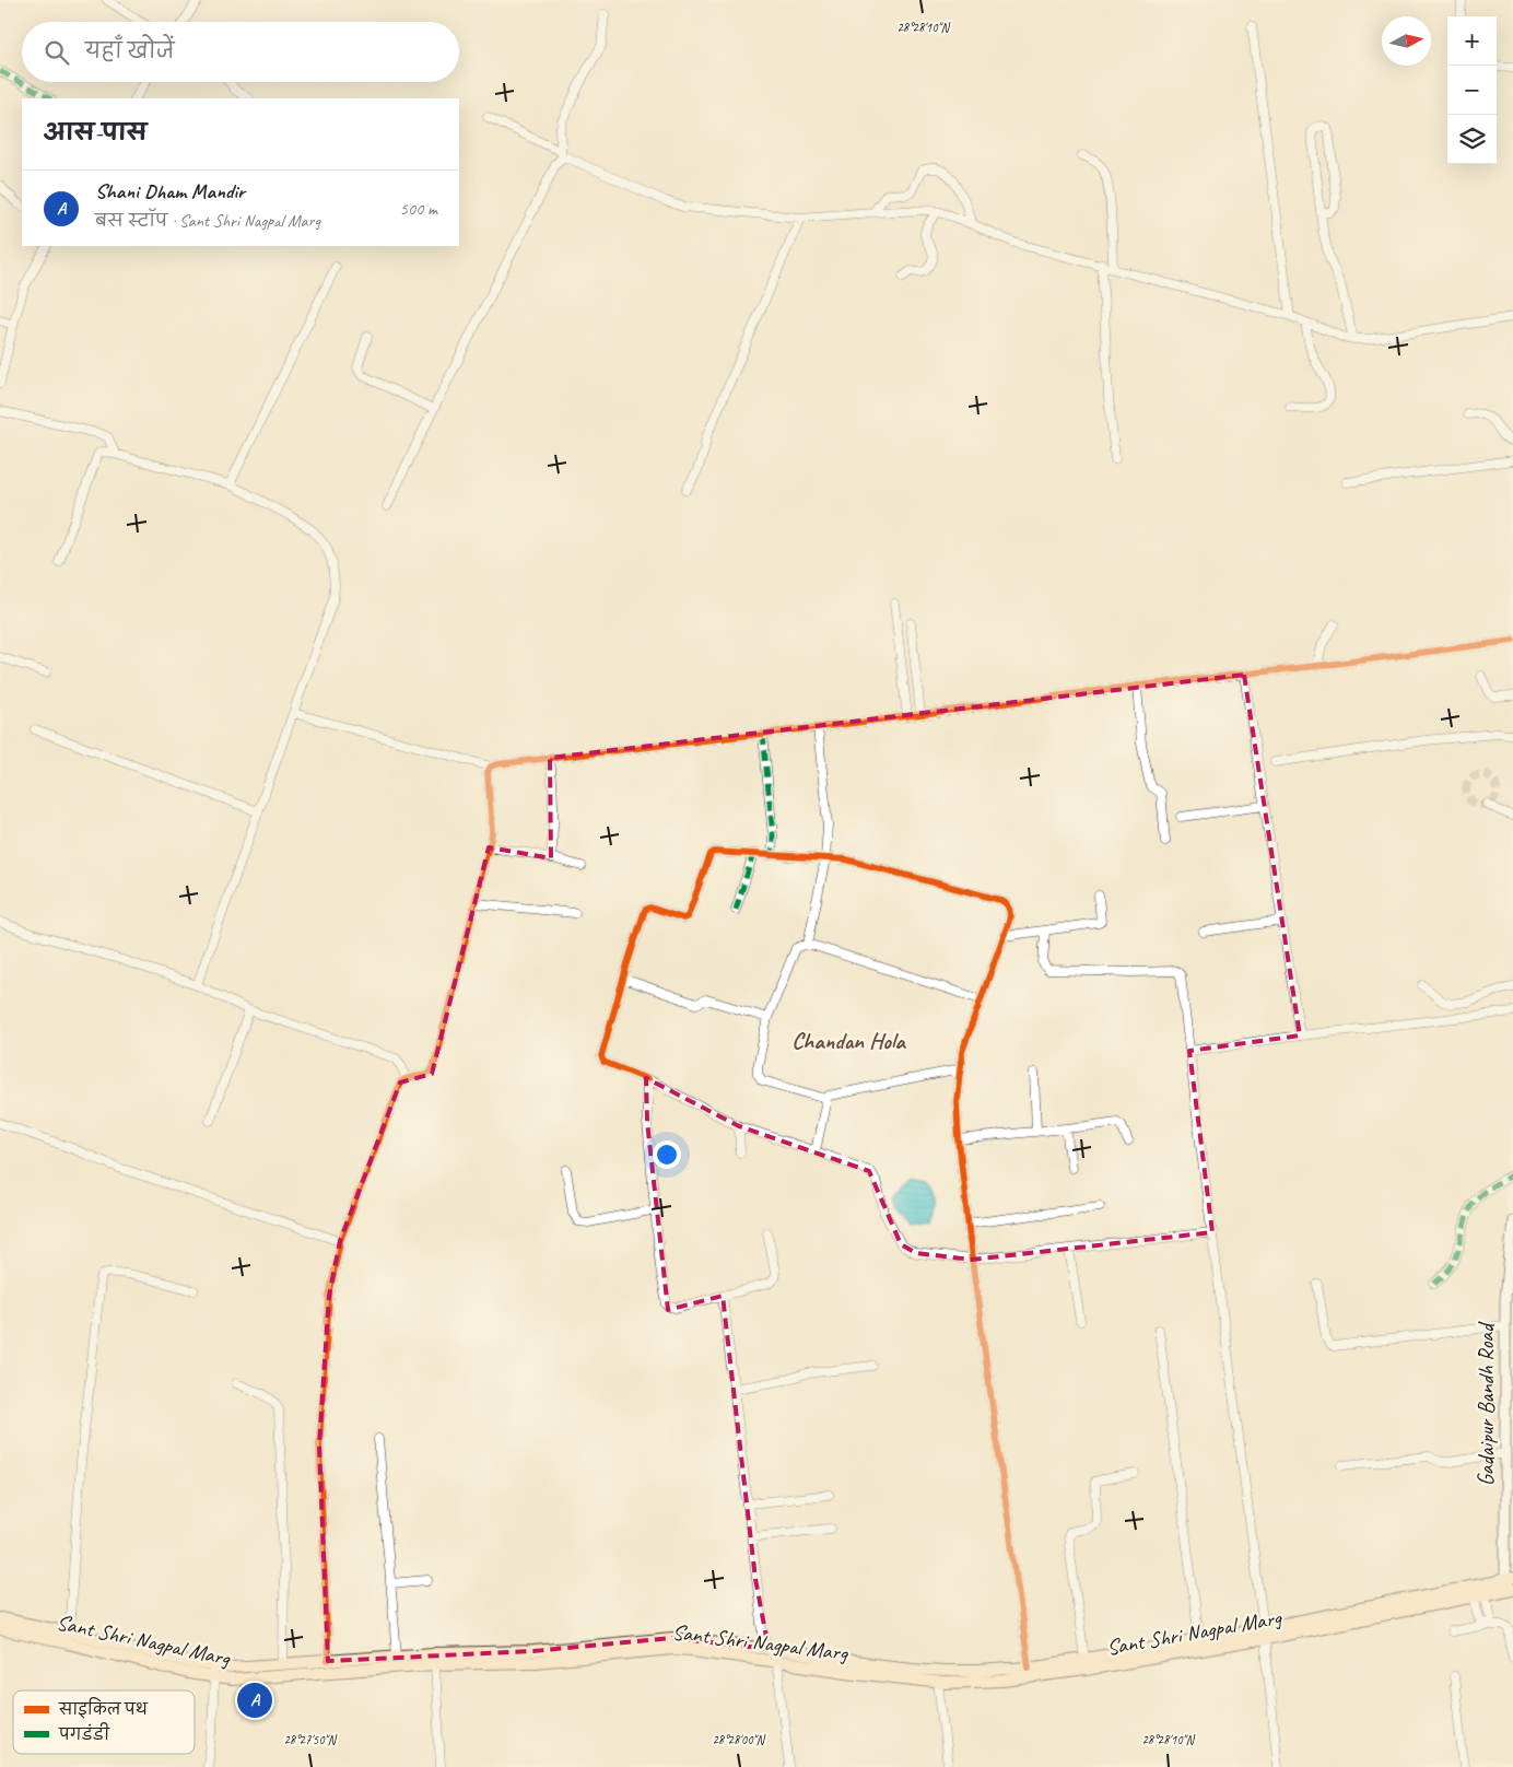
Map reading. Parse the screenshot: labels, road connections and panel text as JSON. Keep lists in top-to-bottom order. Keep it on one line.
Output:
{"streets":{"main road":["Sant Shri Nagpal Marg"],"street":["Gadaipur Bandh Road"]},"crossings":[["Gadaipur Bandh Road","Sant Shri Nagpal Marg"]],"districts":["Chandan Hola"],"legend":["साइकिल पथ","पगडंडी"],"north":"right","page":{"map_buttons":["+","−"],"search":"यहाँ खोजें","heading":"आस-पास","list":[{"mark":"A","name":"Shani Dham Mandir","note":"बस स्टॉप · Sant Shri Nagpal Marg","value":"500 m"}],"pins":"A"},"coordinates":["28°28'10\"N","28°27'50\"N","28°28'00\"N"]}
